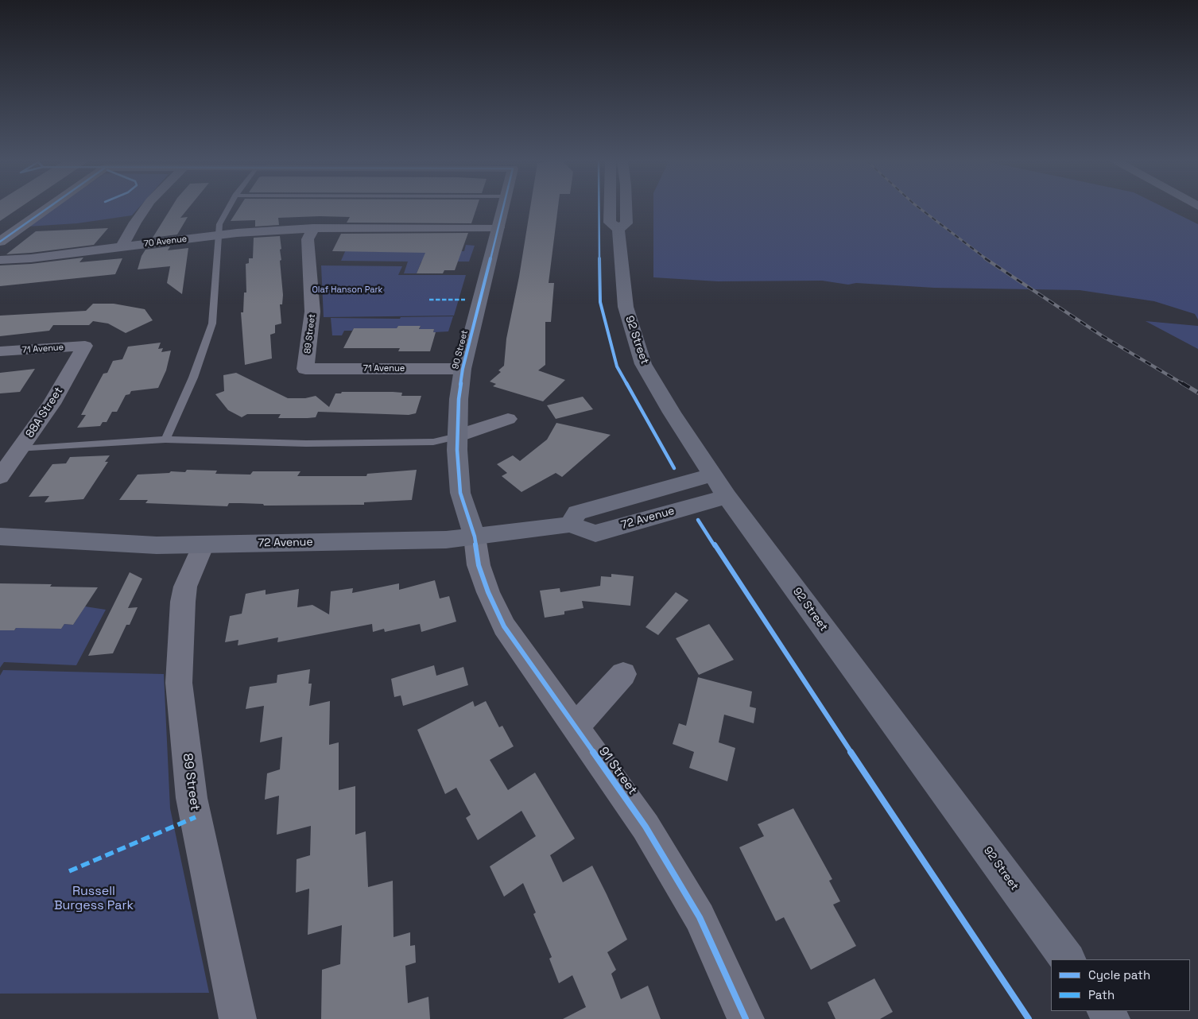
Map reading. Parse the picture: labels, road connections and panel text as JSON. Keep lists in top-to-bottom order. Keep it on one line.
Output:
{"streets":{"street":["70 Avenue","89 Street","92 Street","71 Avenue","90 Street","88A Street","72 Avenue","91 Street"]},"crossings":[["70 Avenue","89 Street"],["70 Avenue","90 Street"],["89 Street","71 Avenue"],["89 Street","72 Avenue"],["92 Street","72 Avenue"],["71 Avenue","90 Street"],["71 Avenue","88A Street"],["90 Street","72 Avenue"],["90 Street","91 Street"],["72 Avenue","91 Street"]],"parks":["Olaf Hanson Park","Russell Burgess Park"],"legend":["Cycle path","Path"]}
